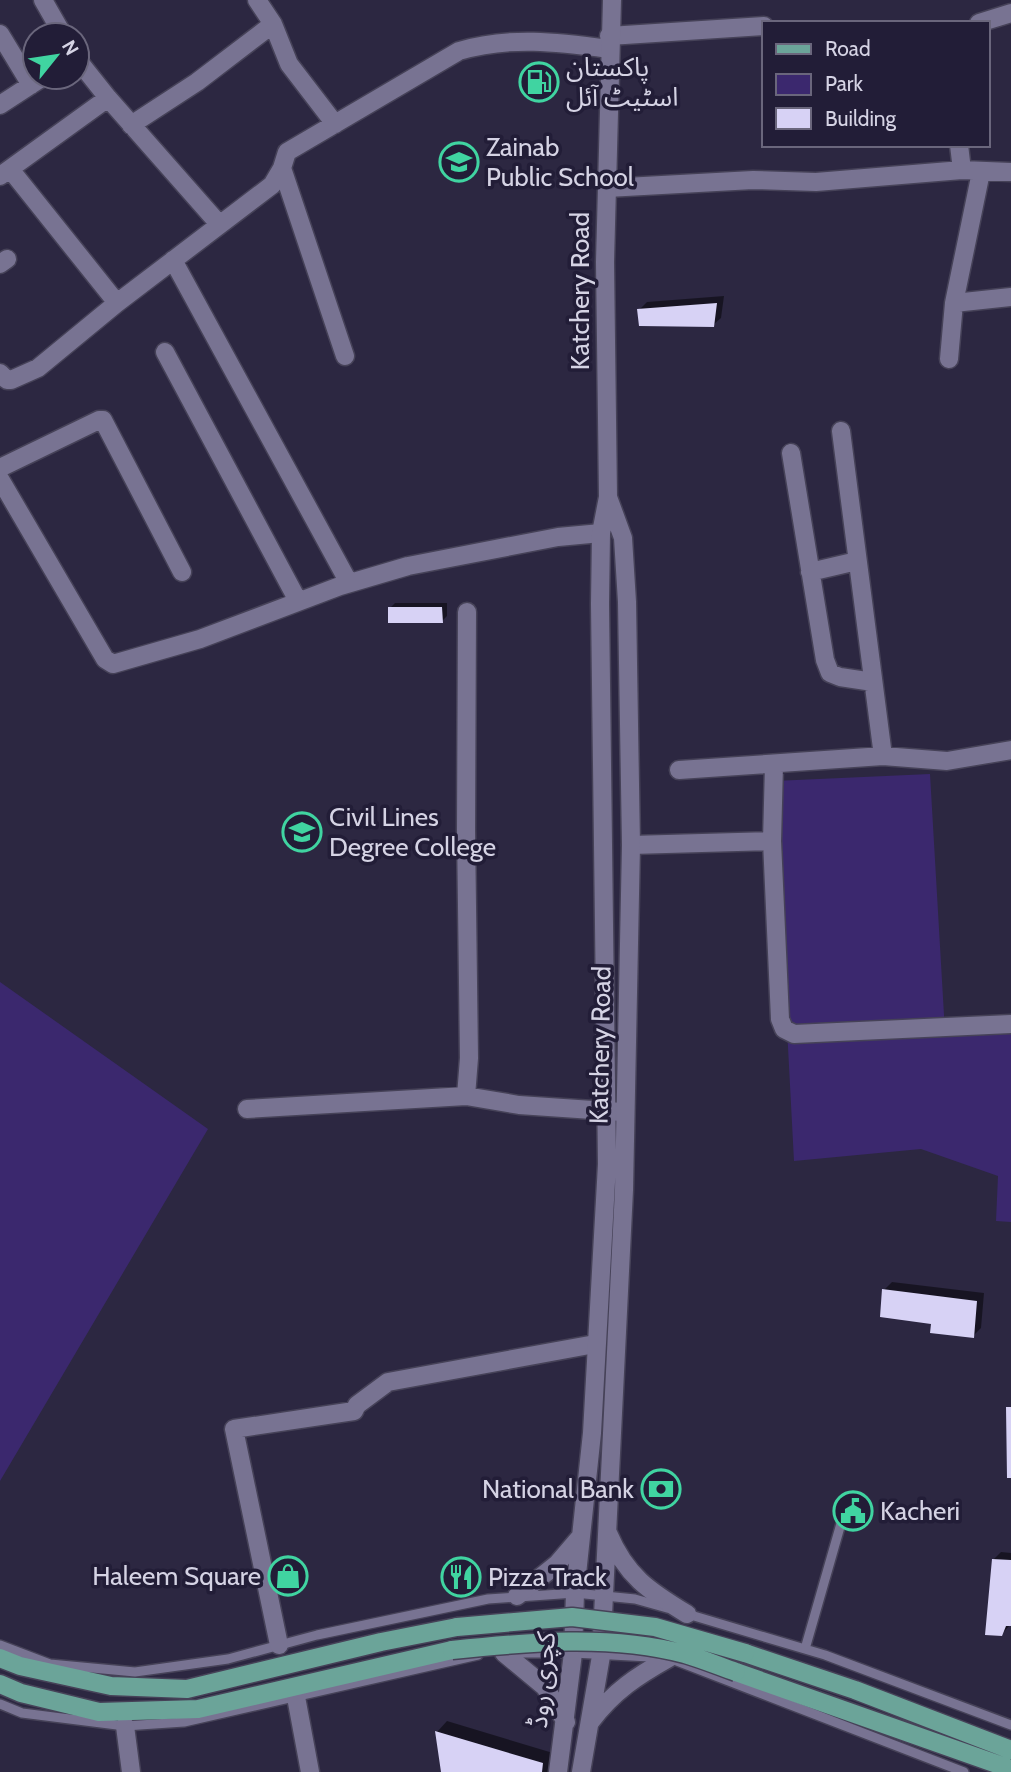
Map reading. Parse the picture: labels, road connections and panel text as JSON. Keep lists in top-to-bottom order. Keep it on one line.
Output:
{"streets":{"street":["Katchery Road","کچری روڈ"]},"crossings":[["Katchery Road","کچری روڈ"]],"places":{"fuel station":["پاکستان اسٹیٹ آئل"],"school or university":["Zainab Public School","Civil Lines Degree College"],"bank":["National Bank"],"public building":["Kacheri"],"shop":["Haleem Square"],"restaurant":["Pizza Track"]},"legend":["Road","Park","Building"],"north":"top right"}
